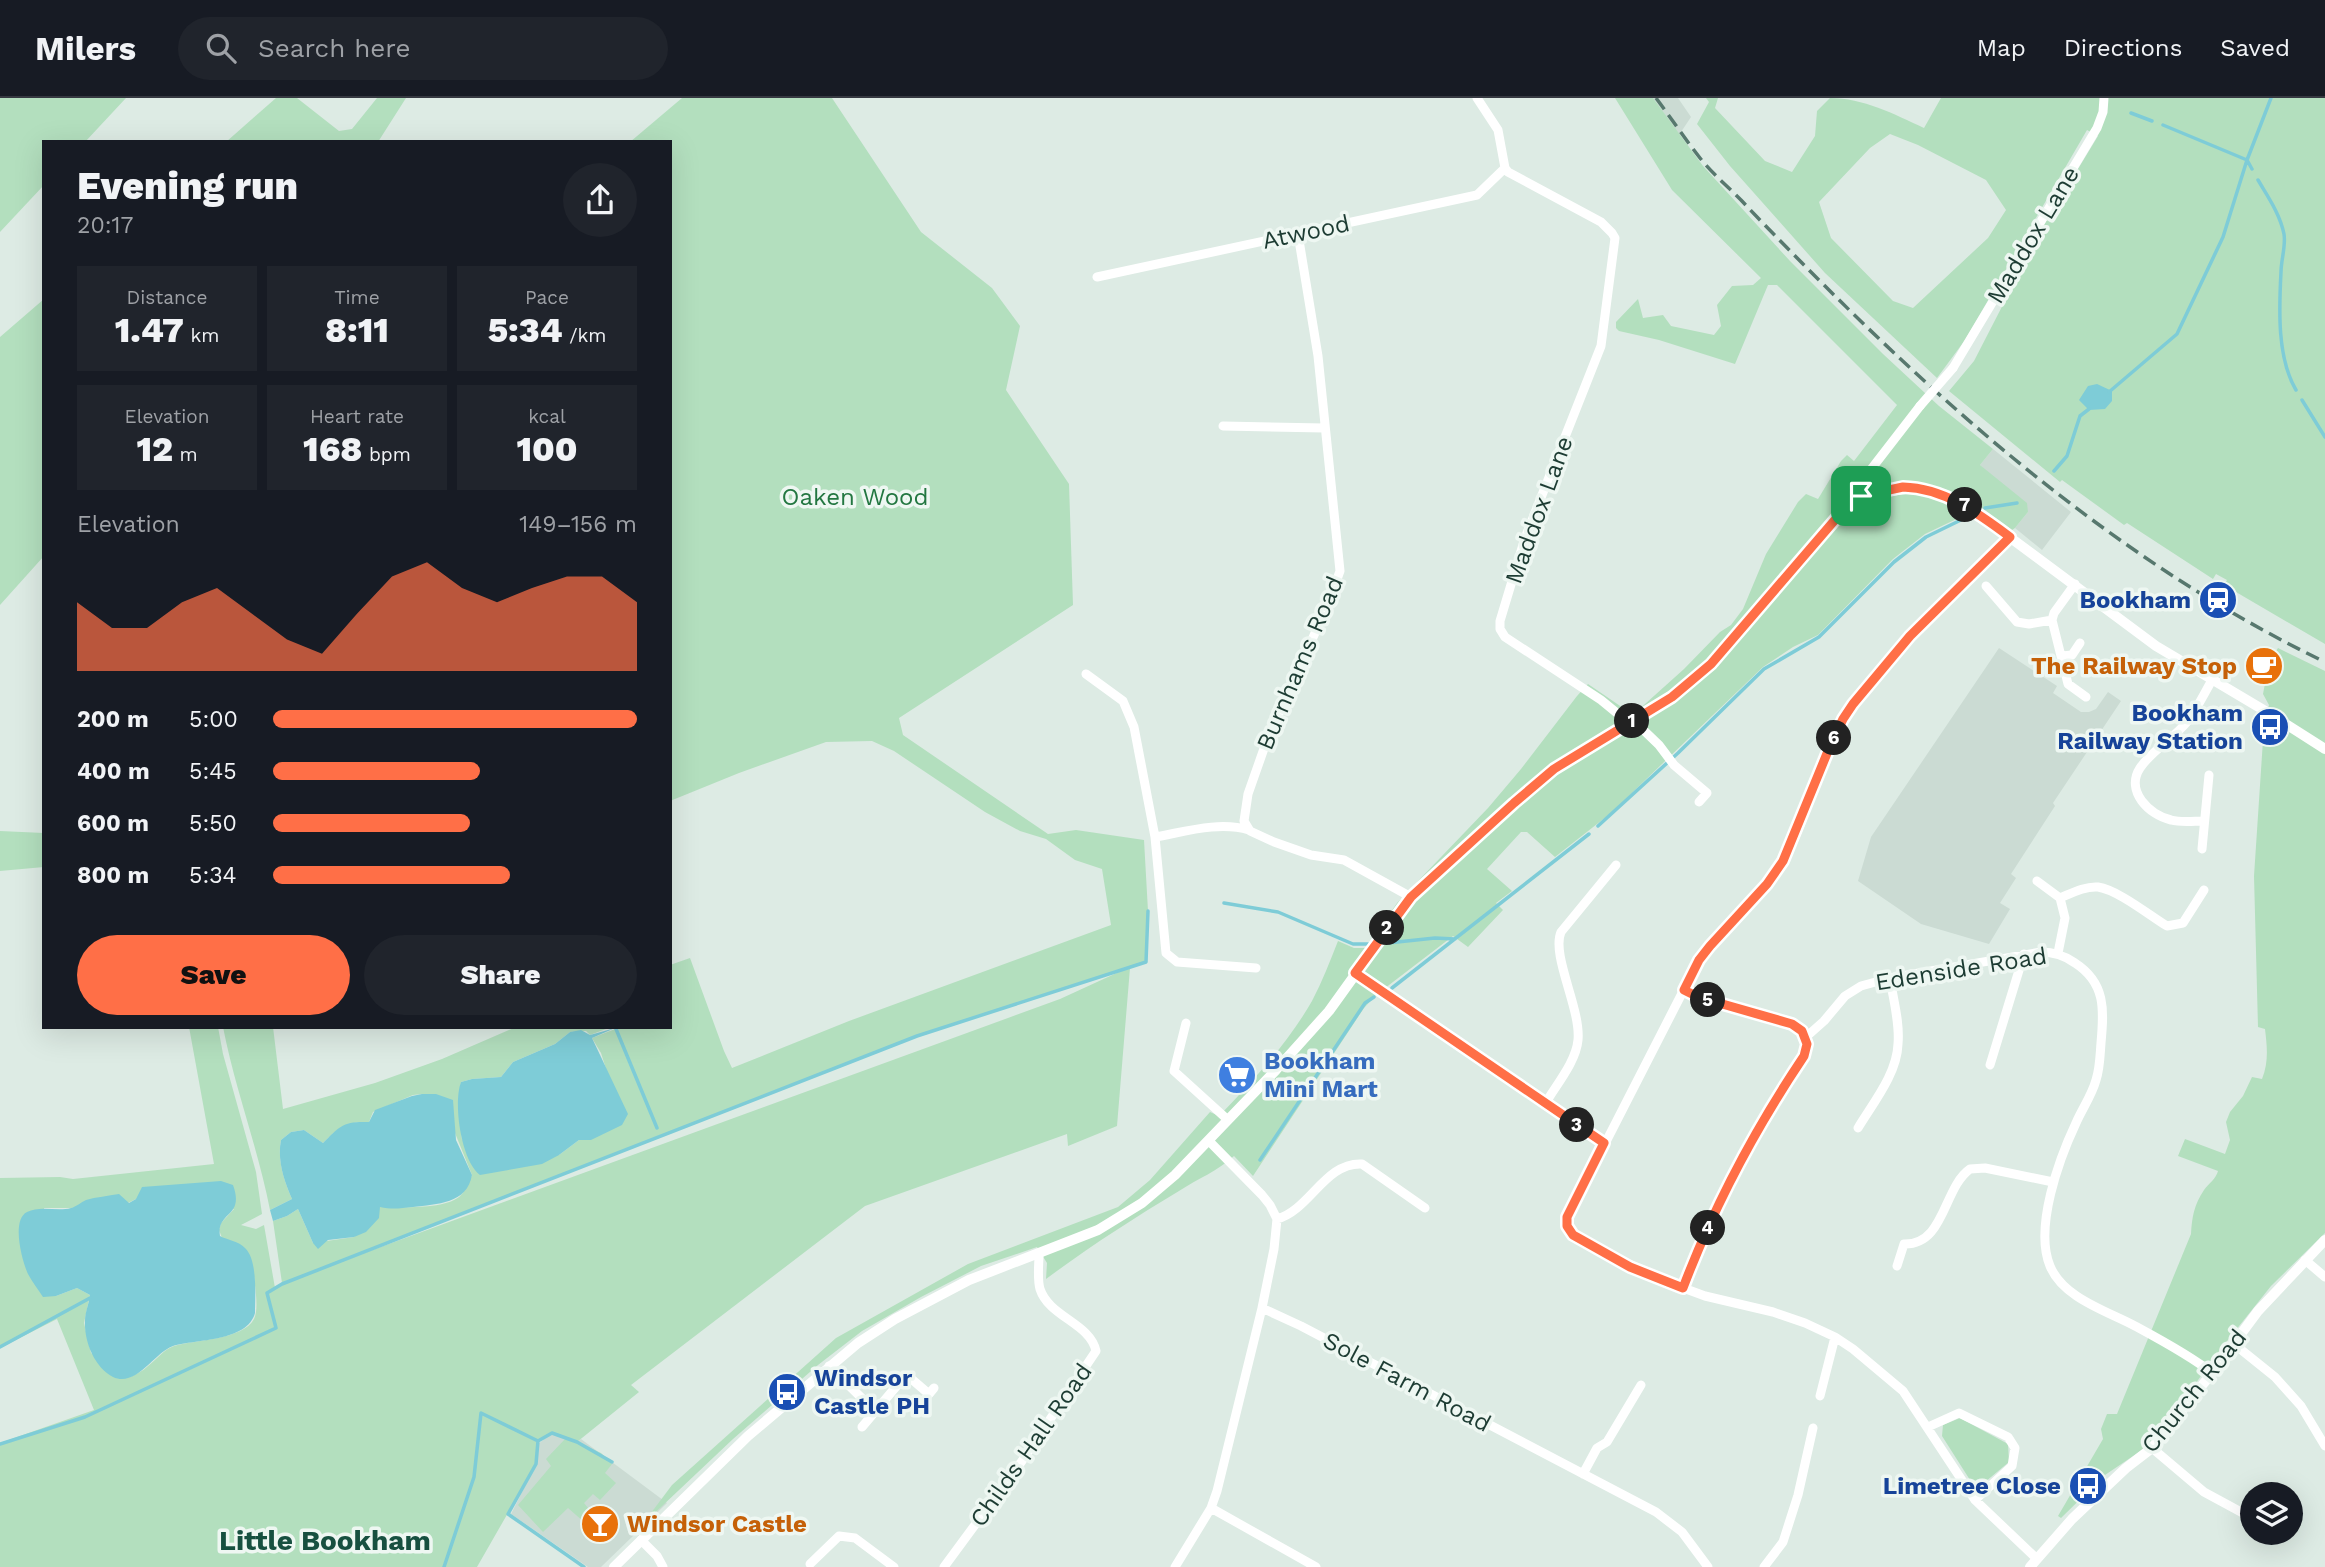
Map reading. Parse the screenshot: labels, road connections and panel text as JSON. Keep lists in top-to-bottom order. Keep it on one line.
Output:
{"streets":{"street":["Atwood","Maddox Lane","Burnhams Road","Edenside Road","Sole Farm Road","Church Road","Childs Hall Road"]},"crossings":[["Atwood","Maddox Lane"],["Atwood","Burnhams Road"],["Edenside Road","Church Road"]],"districts":["Little Bookham"],"parks":["Oaken Wood"],"places":{"station":["Bookham"],"cafe":["The Railway Stop"],"bus stop":["Bookham Railway Station","Windsor Castle PH","Limetree Close"],"supermarket":["Bookham Mini Mart"],"bar":["Windsor Castle"]},"page":{"header":"Milers","search":"Search here","nav":["Map","Directions","Saved"],"heading":["Evening run","20:17"],"stats":[["Distance","1.47 km"],["Time","8:11"],["Pace","5:34 /km"],["Elevation","12 m"],["Heart rate","168 bpm"],["kcal","100"]],"pins":["7","1","6","2","5","3","4"],"chart":["Elevation","149–156 m"],"list":[{"name":"200 m","note":"5:00"},{"name":"400 m","note":"5:45"},{"name":"600 m","note":"5:50"},{"name":"800 m","note":"5:34"}],"buttons":["Save","Share"]}}
